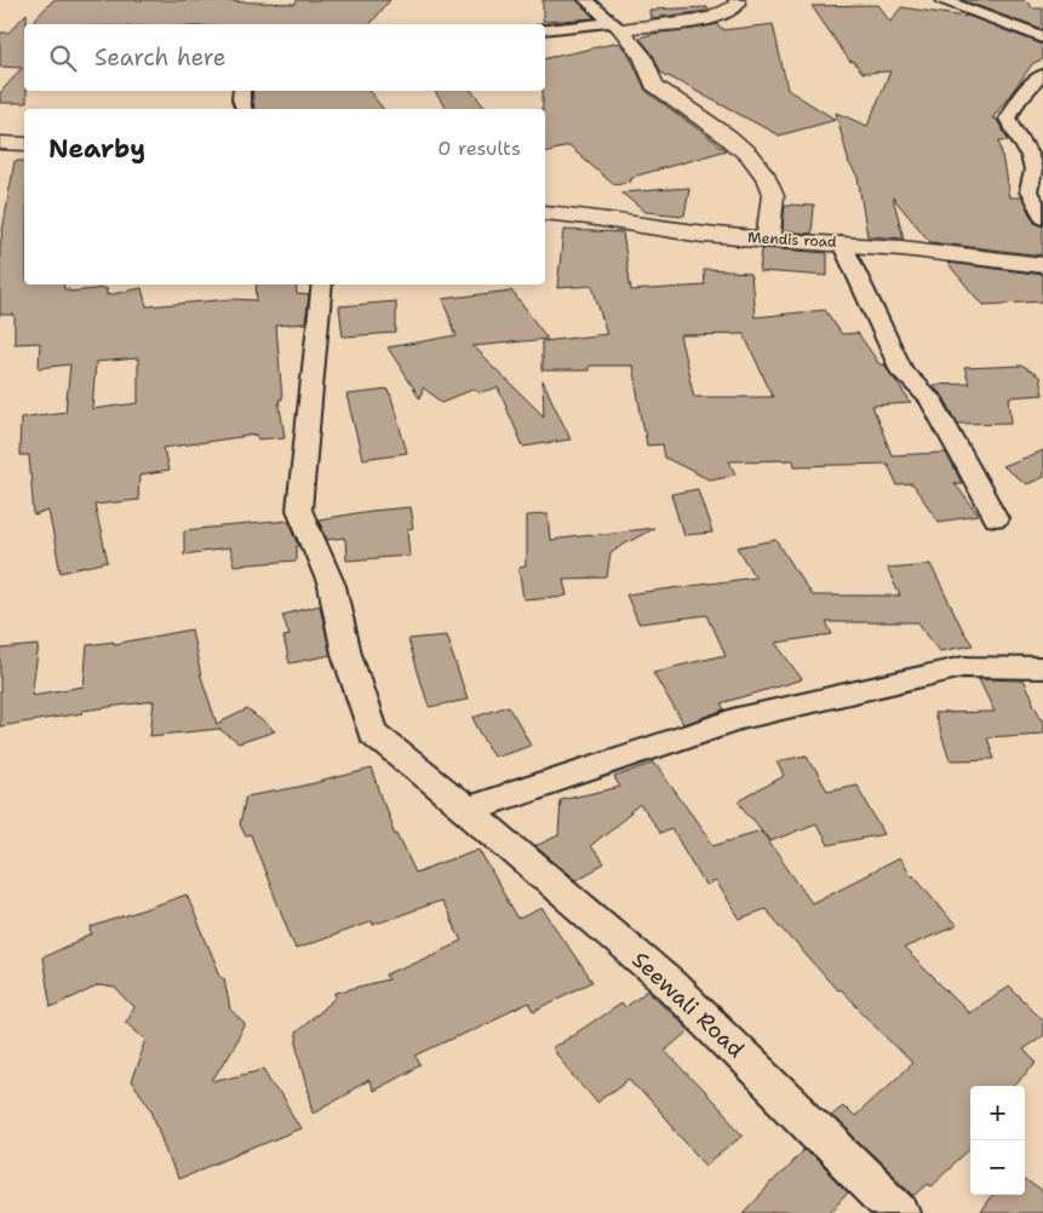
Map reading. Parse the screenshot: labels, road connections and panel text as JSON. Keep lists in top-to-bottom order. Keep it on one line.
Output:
{"streets":{"street":["Mendis road","Seewali Road"]},"page":{"search":"Search here","heading":["Nearby","0 results"],"map_buttons":["+","−"]}}
